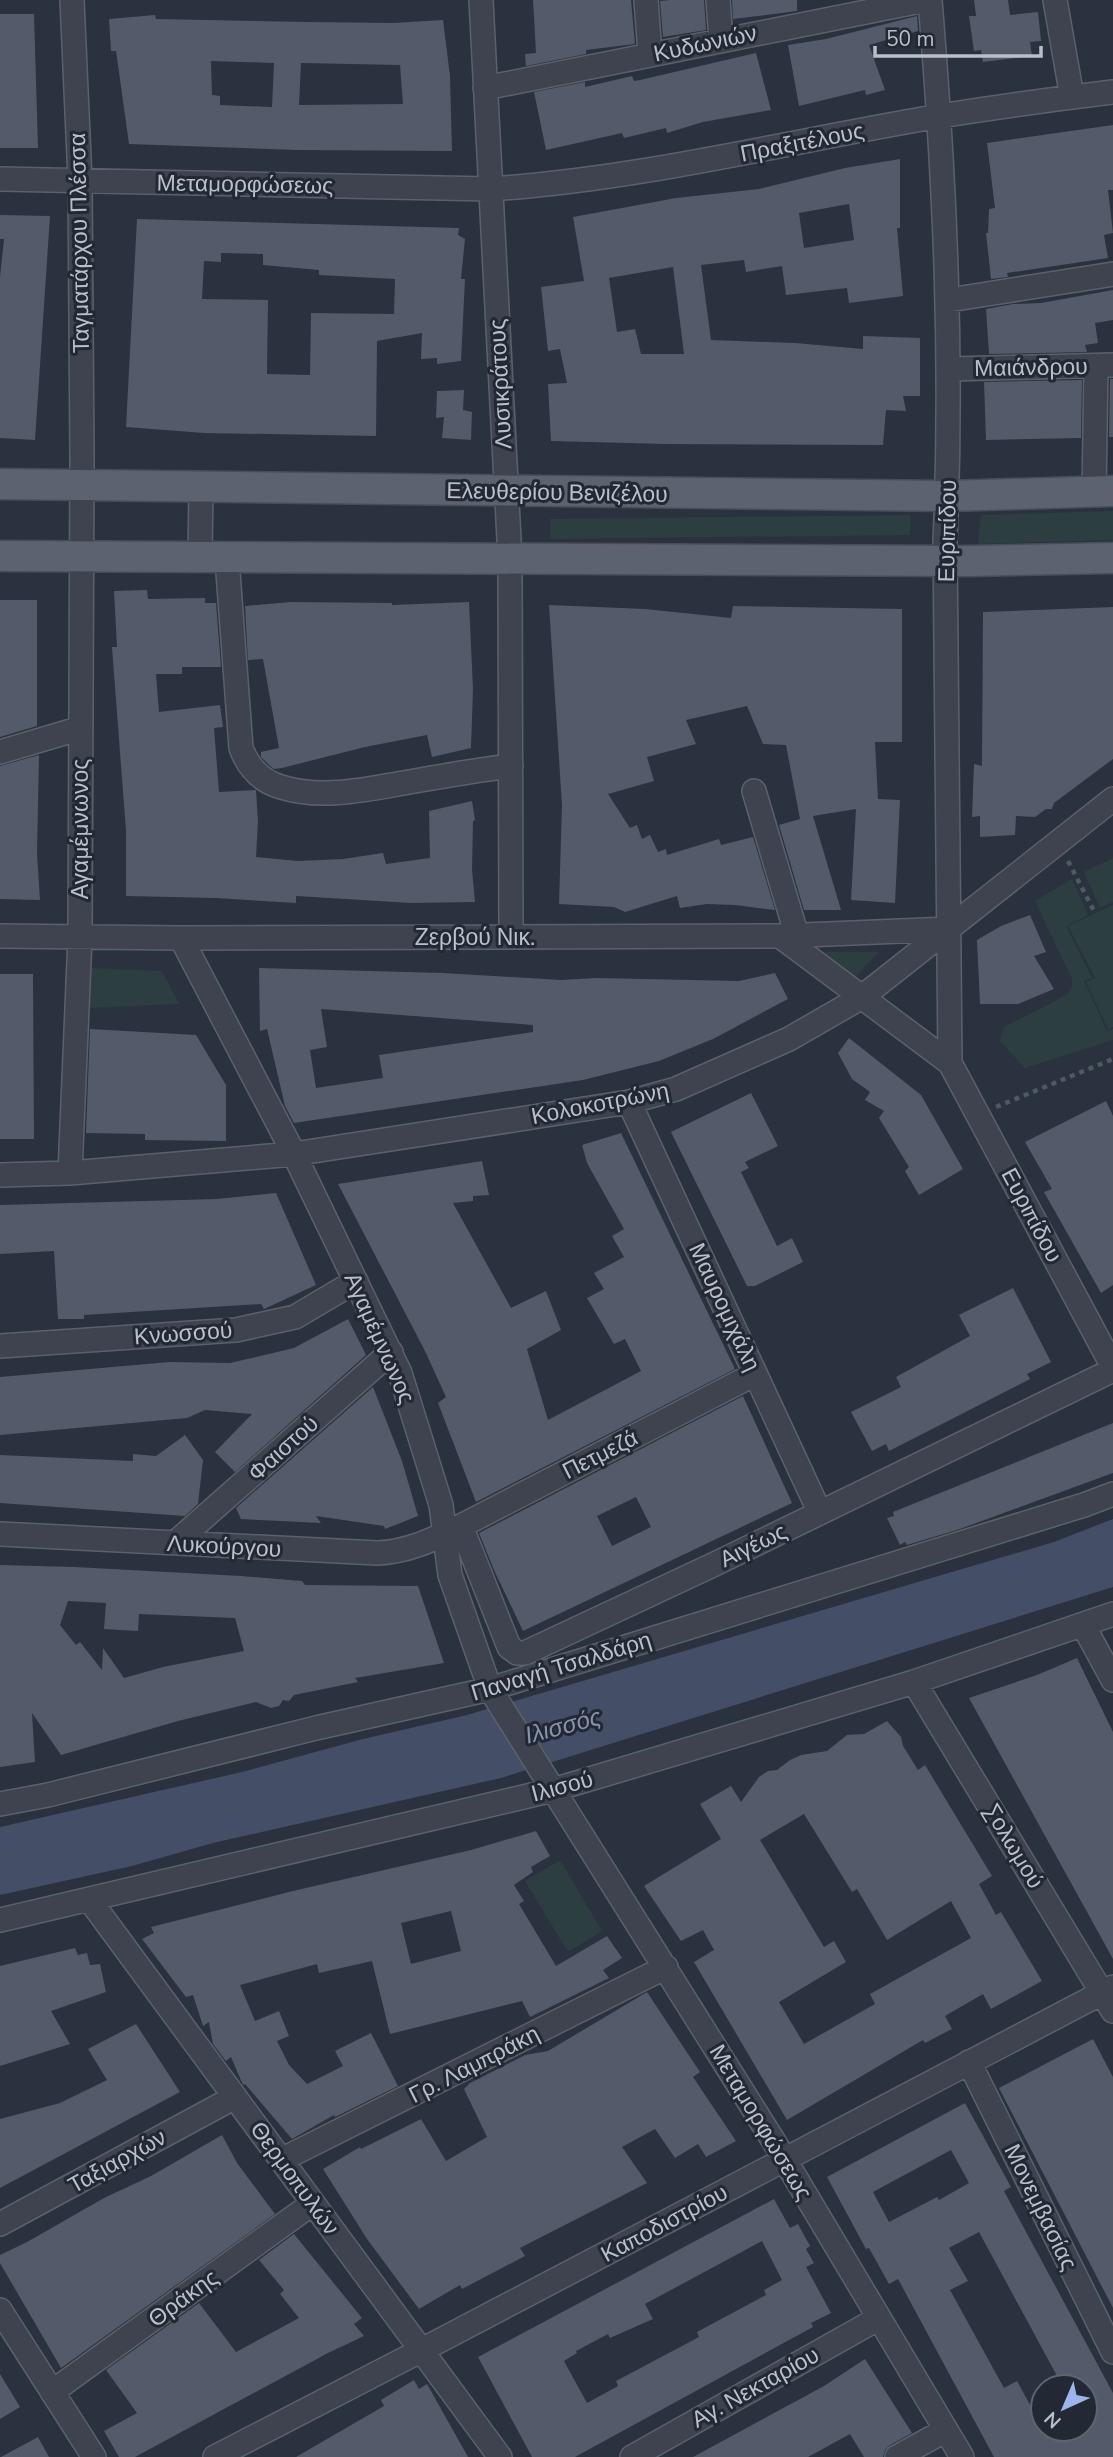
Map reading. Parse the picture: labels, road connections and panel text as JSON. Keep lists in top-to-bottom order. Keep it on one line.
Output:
{"streets":{"main road":["Ελευθερίου Βενιζέλου"],"street":["Κυδωνιών","Πραξιτέλους","Μεταμορφώσεως","Ταγματάρχου Πλέσσα","Μαιάνδρου","Λυσικράτους","Ευριπίδου","Αγαμέμνωνος","Ζερβού Νικ.","Κολοκοτρώνη","Μαυρομιχάλη","Κνωσσού","Φαιστού","Πετμεζά","Αιγέως","Λυκούργου","Παναγή Τσαλδάρη","Ιλισού","Σολωμού","Γρ. Λαμπράκη","Ταξιαρχών","Θερμοπυλών","Μονεμβασίας","Καποδιστρίου","Θράκης","Αγ. Νεκταρίου"]},"crossings":[["Κυδωνιών","Λυσικράτους"],["Κυδωνιών","Ευριπίδου"],["Πραξιτέλους","Μεταμορφώσεως"],["Πραξιτέλους","Λυσικράτους"],["Πραξιτέλους","Ευριπίδου"],["Μεταμορφώσεως","Ταγματάρχου Πλέσσα"],["Μεταμορφώσεως","Λυσικράτους"],["Μεταμορφώσεως","Αγαμέμνωνος"],["Μεταμορφώσεως","Ιλισού"],["Μεταμορφώσεως","Γρ. Λαμπράκη"],["Μεταμορφώσεως","Καποδιστρίου"],["Μεταμορφώσεως","Αγ. Νεκταρίου"],["Ταγματάρχου Πλέσσα","Ελευθερίου Βενιζέλου"],["Ταγματάρχου Πλέσσα","Αγαμέμνωνος"],["Μαιάνδρου","Ευριπίδου"],["Λυσικράτους","Ελευθερίου Βενιζέλου"],["Λυσικράτους","Ζερβού Νικ."],["Ελευθερίου Βενιζέλου","Ευριπίδου"],["Ελευθερίου Βενιζέλου","Αγαμέμνωνος"],["Ευριπίδου","Ζερβού Νικ."],["Ευριπίδου","Κολοκοτρώνη"],["Ευριπίδου","Αιγέως"],["Αγαμέμνωνος","Ζερβού Νικ."],["Αγαμέμνωνος","Κολοκοτρώνη"],["Αγαμέμνωνος","Κνωσσού"],["Αγαμέμνωνος","Φαιστού"],["Αγαμέμνωνος","Πετμεζά"],["Αγαμέμνωνος","Αιγέως"],["Αγαμέμνωνος","Λυκούργου"],["Αγαμέμνωνος","Παναγή Τσαλδάρη"],["Αγαμέμνωνος","Ιλισού"],["Ζερβού Νικ.","Κολοκοτρώνη"],["Κολοκοτρώνη","Μαυρομιχάλη"],["Μαυρομιχάλη","Πετμεζά"],["Μαυρομιχάλη","Αιγέως"],["Φαιστού","Λυκούργου"],["Πετμεζά","Αιγέως"],["Πετμεζά","Λυκούργου"],["Αιγέως","Λυκούργου"],["Ιλισού","Σολωμού"],["Ιλισού","Θερμοπυλών"],["Σολωμού","Καποδιστρίου"],["Γρ. Λαμπράκη","Θερμοπυλών"],["Ταξιαρχών","Θερμοπυλών"],["Θερμοπυλών","Καποδιστρίου"],["Θερμοπυλών","Θράκης"],["Μονεμβασίας","Καποδιστρίου"]],"water":["Ιλισσός"],"scale_bar":"50 m","north":"bottom left"}
